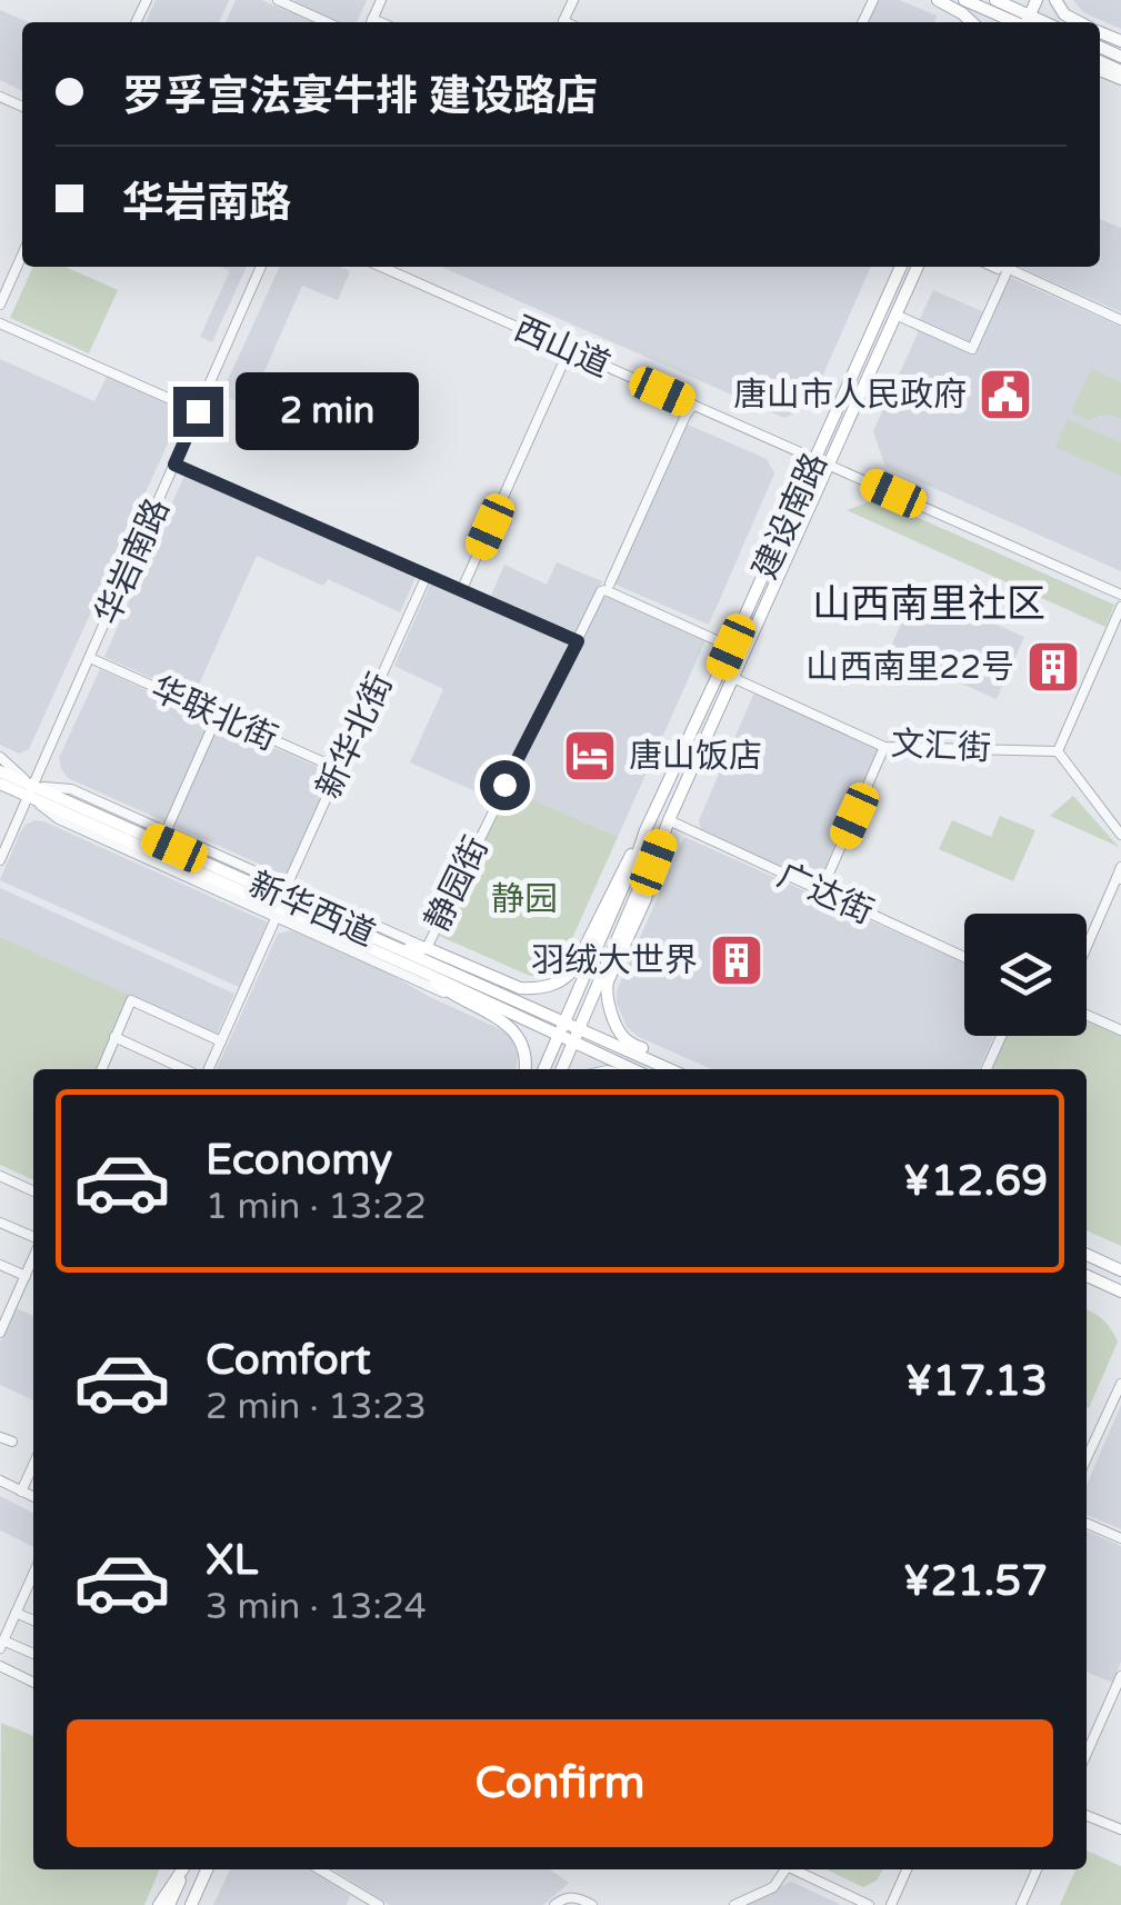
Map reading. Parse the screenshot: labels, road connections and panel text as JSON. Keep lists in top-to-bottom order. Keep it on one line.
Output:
{"streets":{"main road":["建设南路","新华西道"],"street":["西山道","华岩南路","华联北街","新华北街","文汇街","静园街","广达街"]},"crossings":[["西山道","建设南路"],["建设南路","文汇街"],["建设南路","静园街"],["建设南路","广达街"],["建设南路","新华西道"],["华岩南路","华联北街"],["华岩南路","新华西道"],["华联北街","新华北街"],["新华北街","新华西道"]],"districts":["山西南里社区"],"parks":["静园"],"places":{"public building":["唐山市人民政府"],"building":["山西南里22号","羽绒大世界"],"hotel":["唐山饭店"]},"page":{"banner":["罗孚宫法宴牛排 建设路店","华岩南路"],"bubble":"2 min","list":[{"name":"Economy","note":"1 min · 13:22","value":"¥12.69"},{"name":"Comfort","note":"2 min · 13:23","value":"¥17.13"},{"name":"XL","note":"3 min · 13:24","value":"¥21.57"}],"buttons":"Confirm"}}
